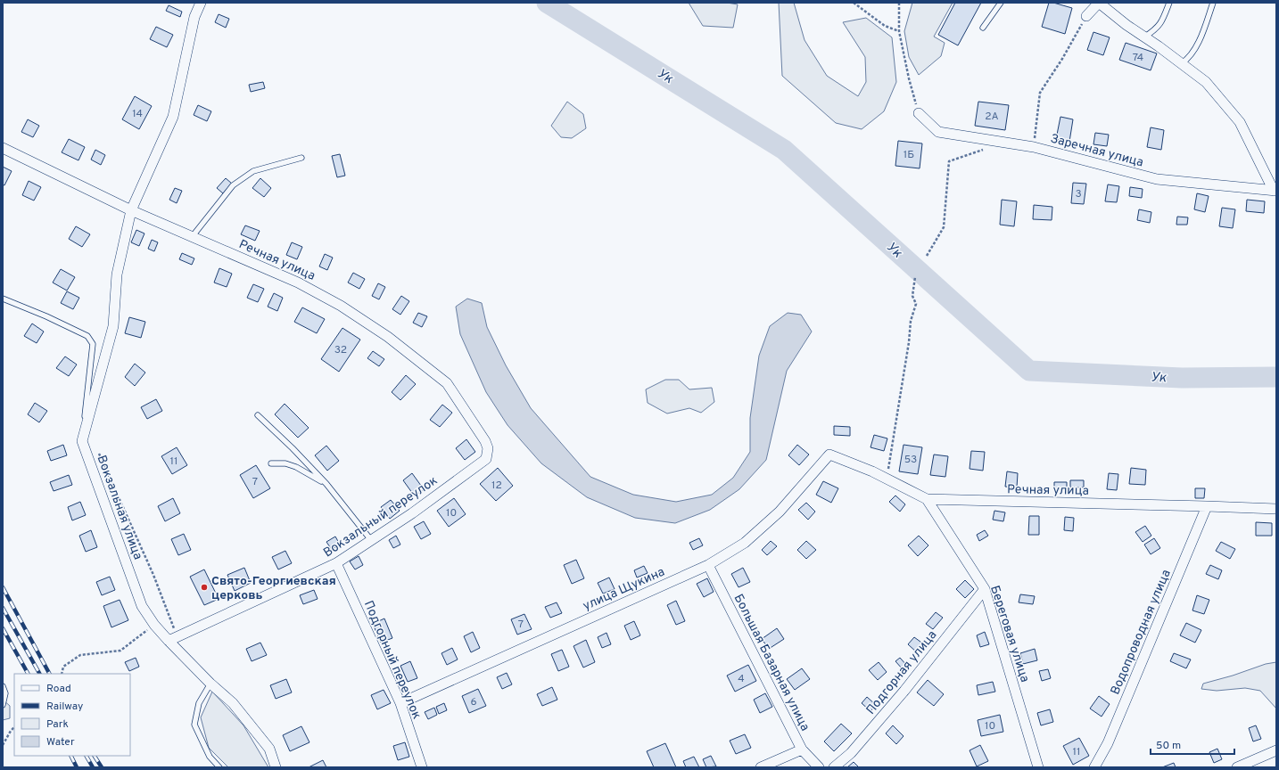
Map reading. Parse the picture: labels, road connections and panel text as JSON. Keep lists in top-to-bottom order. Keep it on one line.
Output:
{"streets":{"street":["Заречная улица","Речная улица","Вокзальная улица","Вокзальный переулок","улица Щукина","Водопроводная улица","Береговая улица","Подгорный переулок","Большая Базарная улица","Подгорная улица"]},"crossings":[["Речная улица","Вокзальный переулок"],["Речная улица","улица Щукина"],["Речная улица","Водопроводная улица"],["Речная улица","Береговая улица"],["Вокзальная улица","Вокзальный переулок"],["Вокзальный переулок","Подгорный переулок"],["улица Щукина","Подгорный переулок"],["улица Щукина","Большая Базарная улица"],["Береговая улица","Подгорная улица"]],"water":["Ук"],"places":["Свято-Георгиевская церковь"],"house_numbers":["74","14","2А","1Б","3","32","53","11","7","12","10","7","4","6","10","11"],"legend":["Road","Railway","Park","Water"],"scale_bar":"50 m"}
